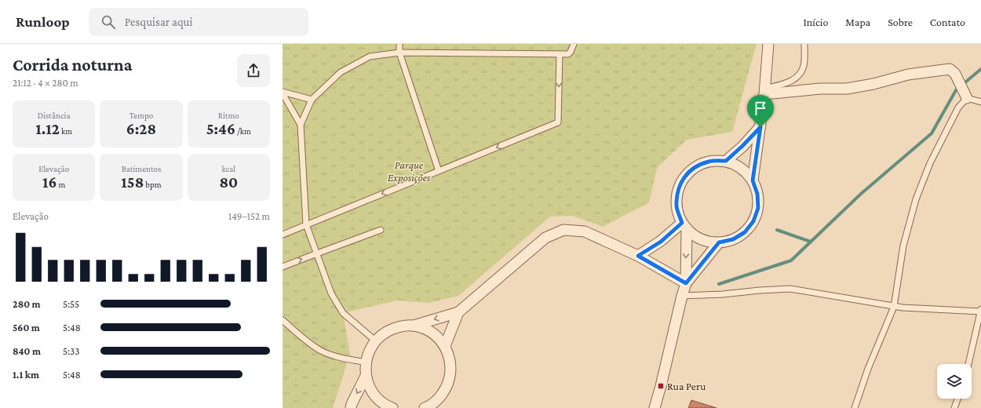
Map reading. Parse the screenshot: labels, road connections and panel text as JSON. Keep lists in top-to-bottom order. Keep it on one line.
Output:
{"parks":["Parque Exposições"],"places":{"transit":["Rua Peru"]},"page":{"header":"Runloop","search":"Pesquisar aqui","nav":["Início","Mapa","Sobre","Contato"],"heading":["Corrida noturna","21:12 · 4 × 280 m"],"stats":[["Distância","1.12 km"],["Tempo","6:28"],["Ritmo","5:46 /km"],["Elevação","16 m"],["Batimentos","158 bpm"],["kcal","80"]],"chart":["Elevação","149–152 m"],"list":[{"name":"280 m","note":"5:55"},{"name":"560 m","note":"5:48"},{"name":"840 m","note":"5:33"},{"name":"1.1 km","note":"5:48"}]}}
